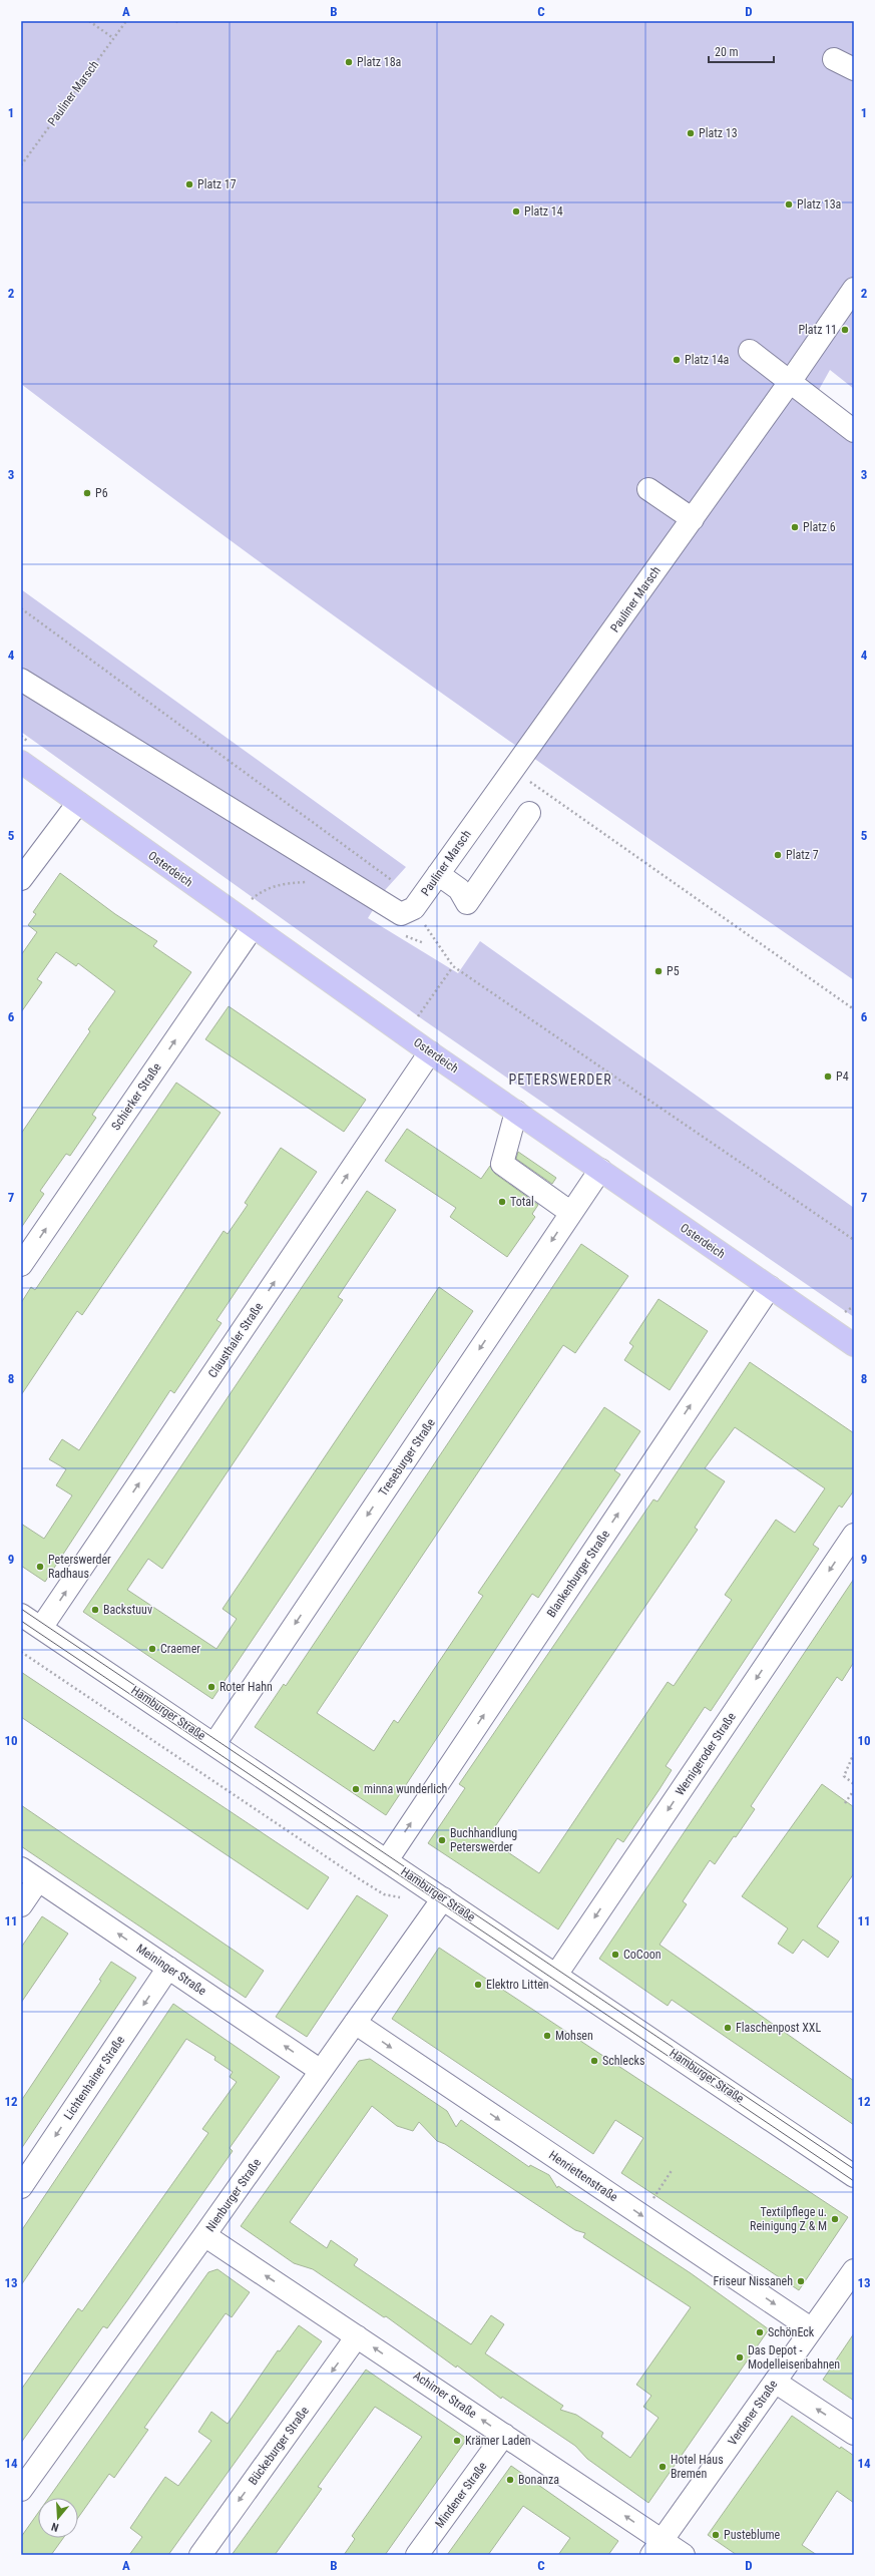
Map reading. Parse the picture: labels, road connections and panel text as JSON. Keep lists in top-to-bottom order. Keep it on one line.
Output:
{"streets":{"main road":["Osterdeich"],"street":["Pauliner Marsch","Schierker Straße","Clausthaler Straße","Treseburger Straße","Blankenburger Straße","Hamburger Straße","Wernigeroder Straße","Meininger Straße","Lichtenhainer Straße","Henriettenstraße","Nienburger Straße","Achimer Straße","Verdener Straße","Bückeburger Straße","Mindener Straße"]},"crossings":[["Osterdeich","Schierker Straße"],["Osterdeich","Clausthaler Straße"],["Osterdeich","Treseburger Straße"],["Osterdeich","Blankenburger Straße"],["Clausthaler Straße","Hamburger Straße"],["Treseburger Straße","Hamburger Straße"],["Blankenburger Straße","Hamburger Straße"],["Hamburger Straße","Wernigeroder Straße"],["Hamburger Straße","Nienburger Straße"],["Meininger Straße","Lichtenhainer Straße"],["Meininger Straße","Nienburger Straße"],["Henriettenstraße","Nienburger Straße"],["Henriettenstraße","Verdener Straße"],["Nienburger Straße","Achimer Straße"],["Achimer Straße","Verdener Straße"],["Achimer Straße","Bückeburger Straße"],["Achimer Straße","Mindener Straße"]],"one_way":["Schierker Straße","Clausthaler Straße","Treseburger Straße","Blankenburger Straße","Wernigeroder Straße","Meininger Straße","Lichtenhainer Straße","Henriettenstraße","Achimer Straße","Bückeburger Straße"],"districts":["PETERSWERDER"],"places":["Platz 18a","Platz 13","Platz 17","Platz 13a","Platz 14","Platz 11","Platz 14a","P6","Platz 6","Platz 7","P5","P4","Total","Peterswerder Radhaus","Backstuuv","Craemer","Roter Hahn","minna wunderlich","Buchhandlung Peterswerder","CoCoon","Elektro Litten","Flaschenpost XXL","Mohsen","Schlecks","Textilpflege u. Reinigung Z & M","Friseur Nissaneh","SchönEck","Das Depot - Modelleisenbahnen","Krämer Laden","Hotel Haus Bremen","Bonanza","Pusteblume"],"scale_bar":"20 m","north":"bottom","grid":{"columns":["A","B","C","D"],"rows":["1","2","3","4","5","6","7","8","9","10","11","12","13","14"]}}
